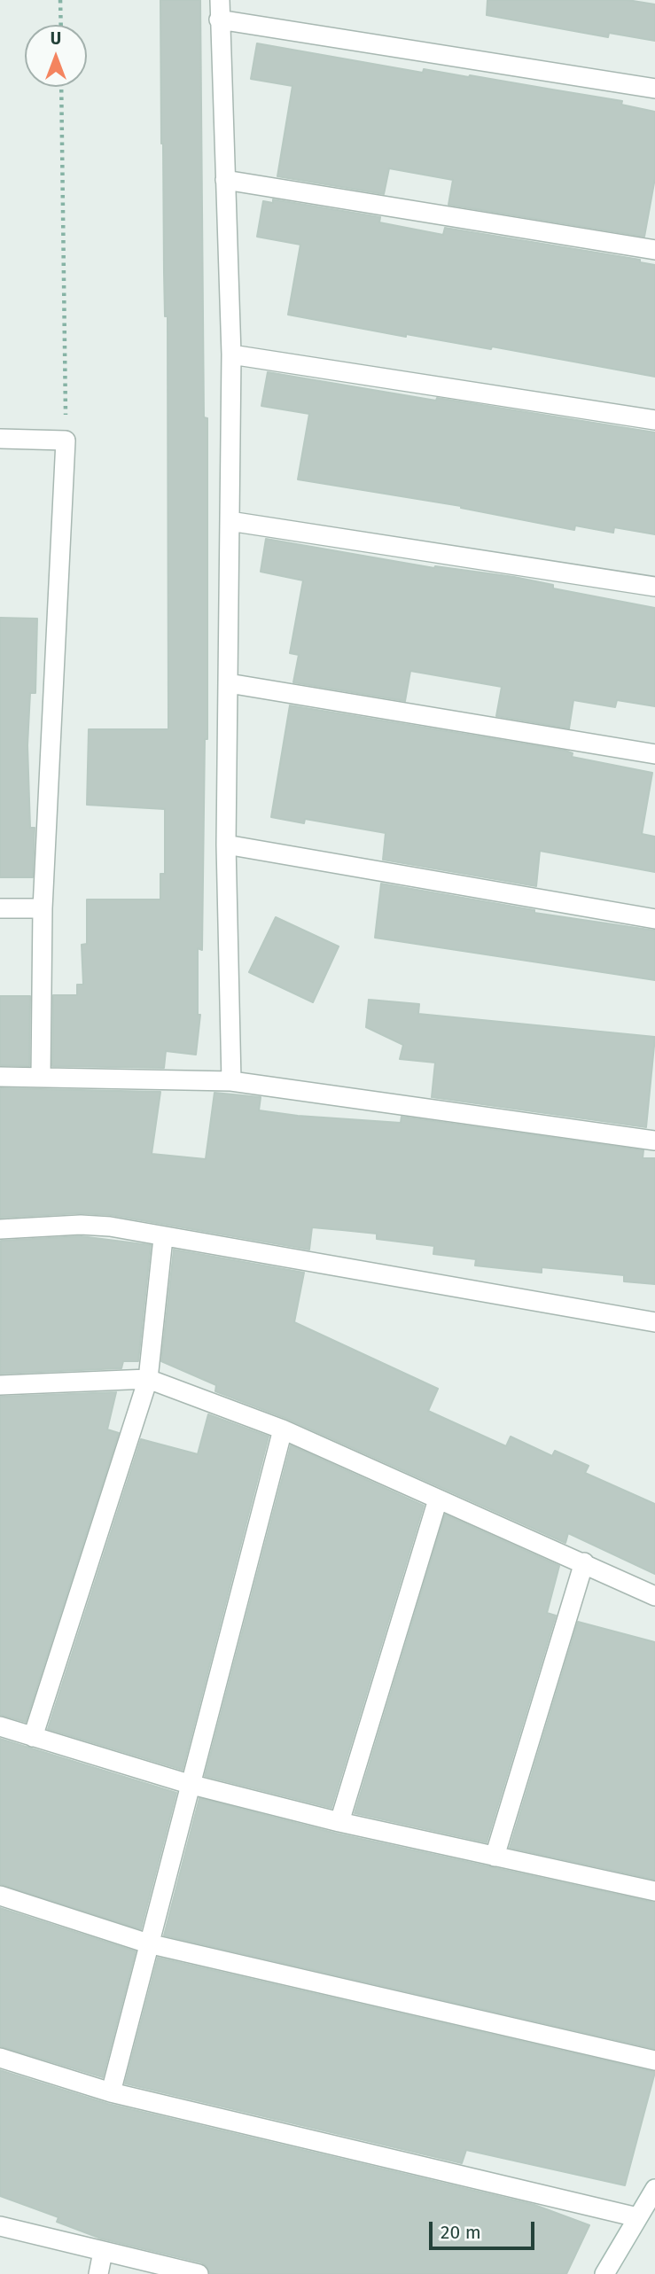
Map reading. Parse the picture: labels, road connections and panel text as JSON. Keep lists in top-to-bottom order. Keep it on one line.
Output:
{"scale_bar":"20 m","north":"top"}
